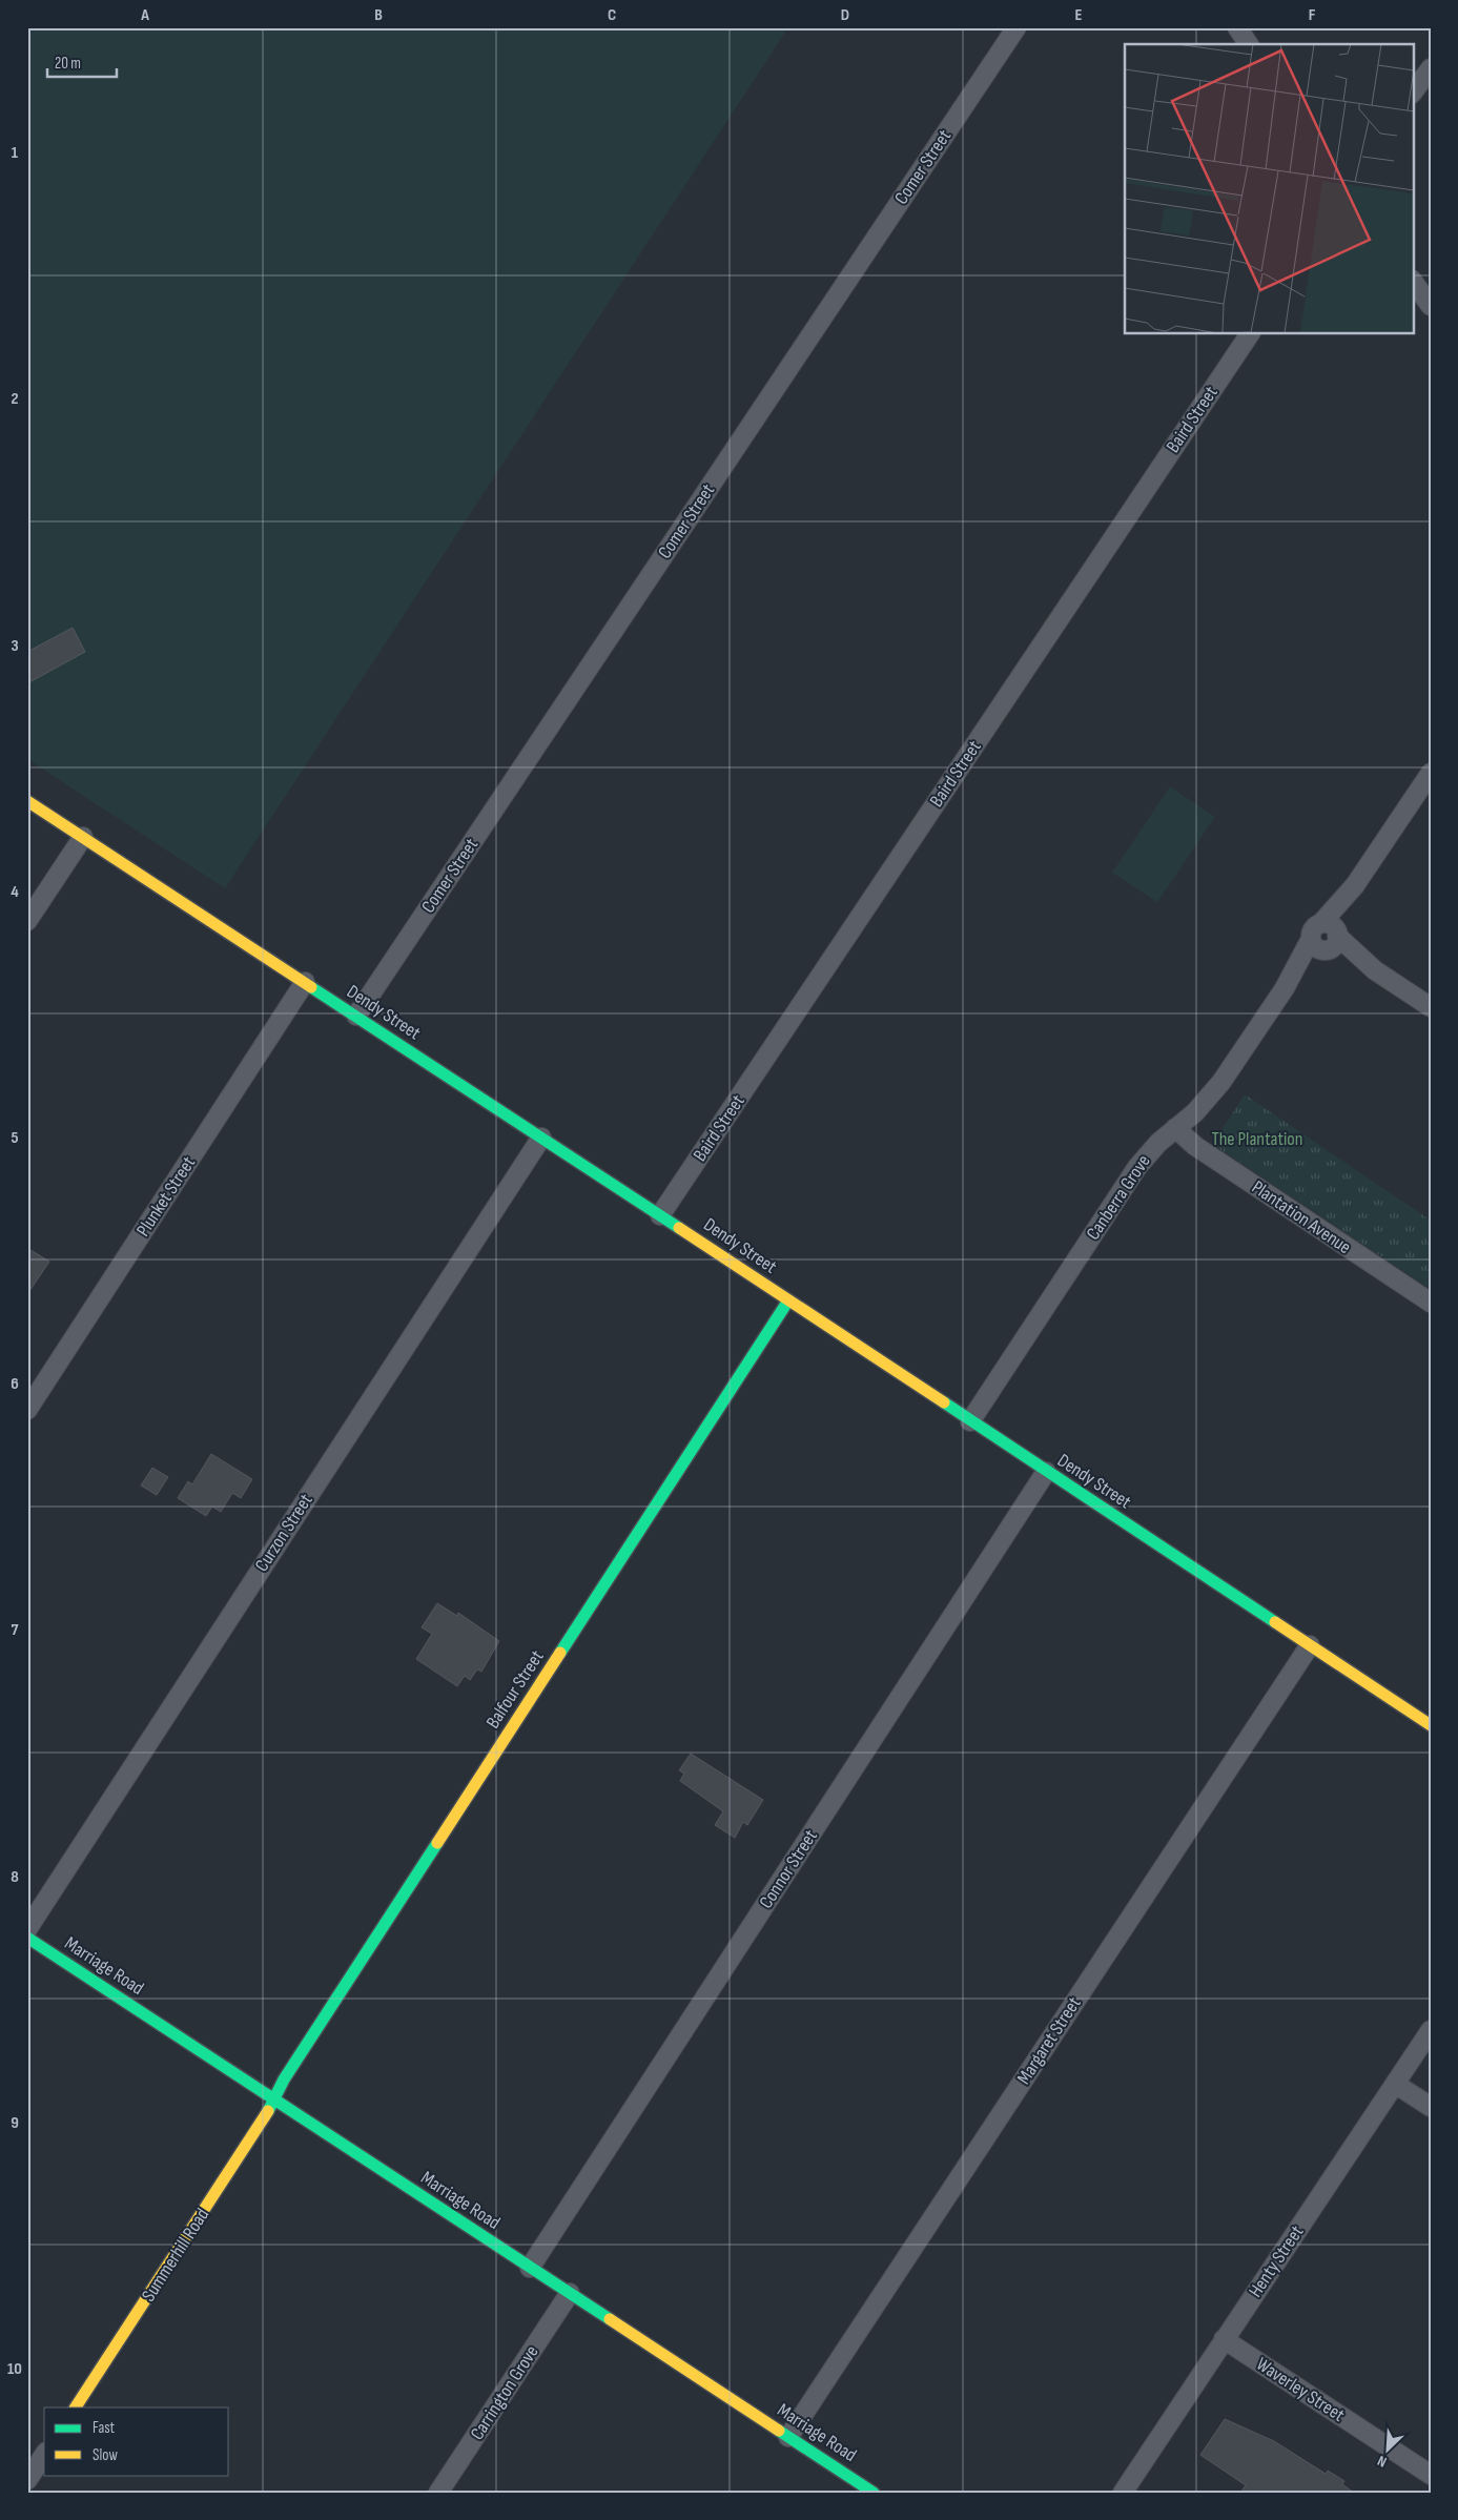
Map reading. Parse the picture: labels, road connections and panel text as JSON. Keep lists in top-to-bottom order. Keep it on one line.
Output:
{"streets":{"street":["Comer Street","Baird Street","Dendy Street","Plunket Street","Canberra Grove","Plantation Avenue","Curzon Street","Balfour Street","Connor Street","Marriage Road","Margaret Street","Summerhill Road","Henty Street","Waverley Street","Carrington Grove"]},"crossings":[["Comer Street","Dendy Street"],["Baird Street","Dendy Street"],["Dendy Street","Plunket Street"],["Dendy Street","Canberra Grove"],["Dendy Street","Curzon Street"],["Dendy Street","Balfour Street"],["Dendy Street","Connor Street"],["Dendy Street","Margaret Street"],["Canberra Grove","Plantation Avenue"],["Balfour Street","Marriage Road"],["Balfour Street","Summerhill Road"],["Connor Street","Marriage Road"],["Marriage Road","Margaret Street"],["Marriage Road","Summerhill Road"],["Marriage Road","Carrington Grove"],["Henty Street","Waverley Street"]],"parks":["The Plantation"],"legend":["Fast","Slow"],"scale_bar":"20 m","north":"bottom left","grid":{"columns":["A","B","C","D","E","F"],"rows":["1","2","3","4","5","6","7","8","9","10"]}}
